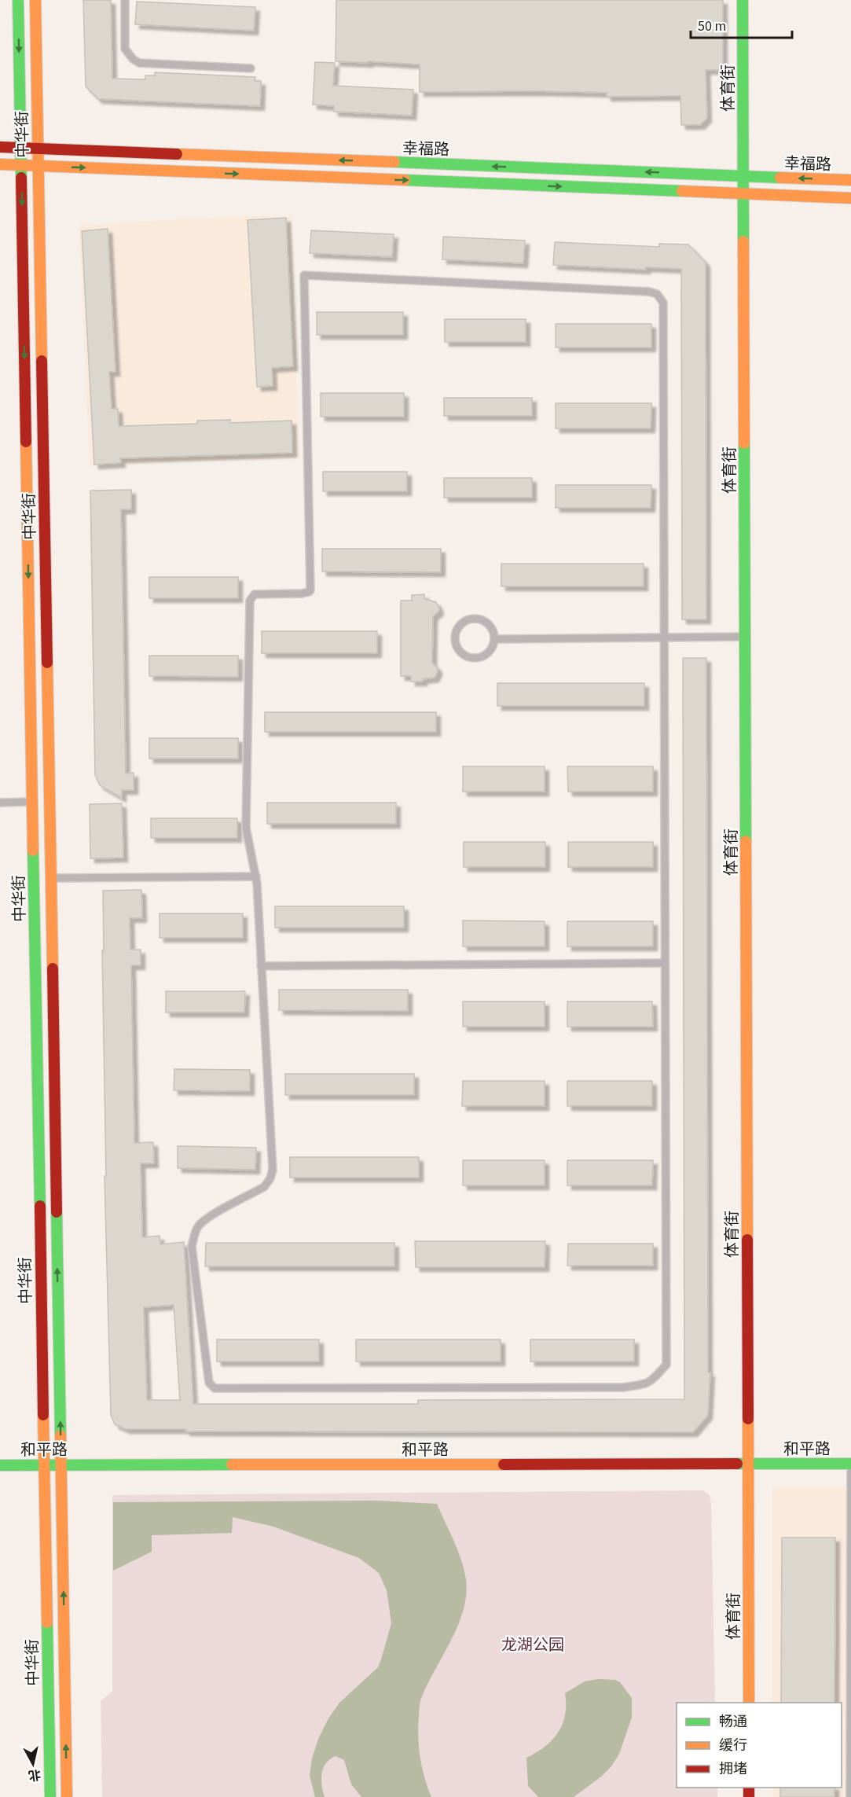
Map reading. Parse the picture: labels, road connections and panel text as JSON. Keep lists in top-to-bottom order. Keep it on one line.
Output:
{"streets":{"street":["体育街","中华街","幸福路","和平路"]},"crossings":[["体育街","幸福路"],["体育街","和平路"],["中华街","幸福路"],["中华街","和平路"]],"parks":["龙湖公园"],"legend":["畅通","缓行","拥堵"],"scale_bar":"50 m","north":"bottom"}
